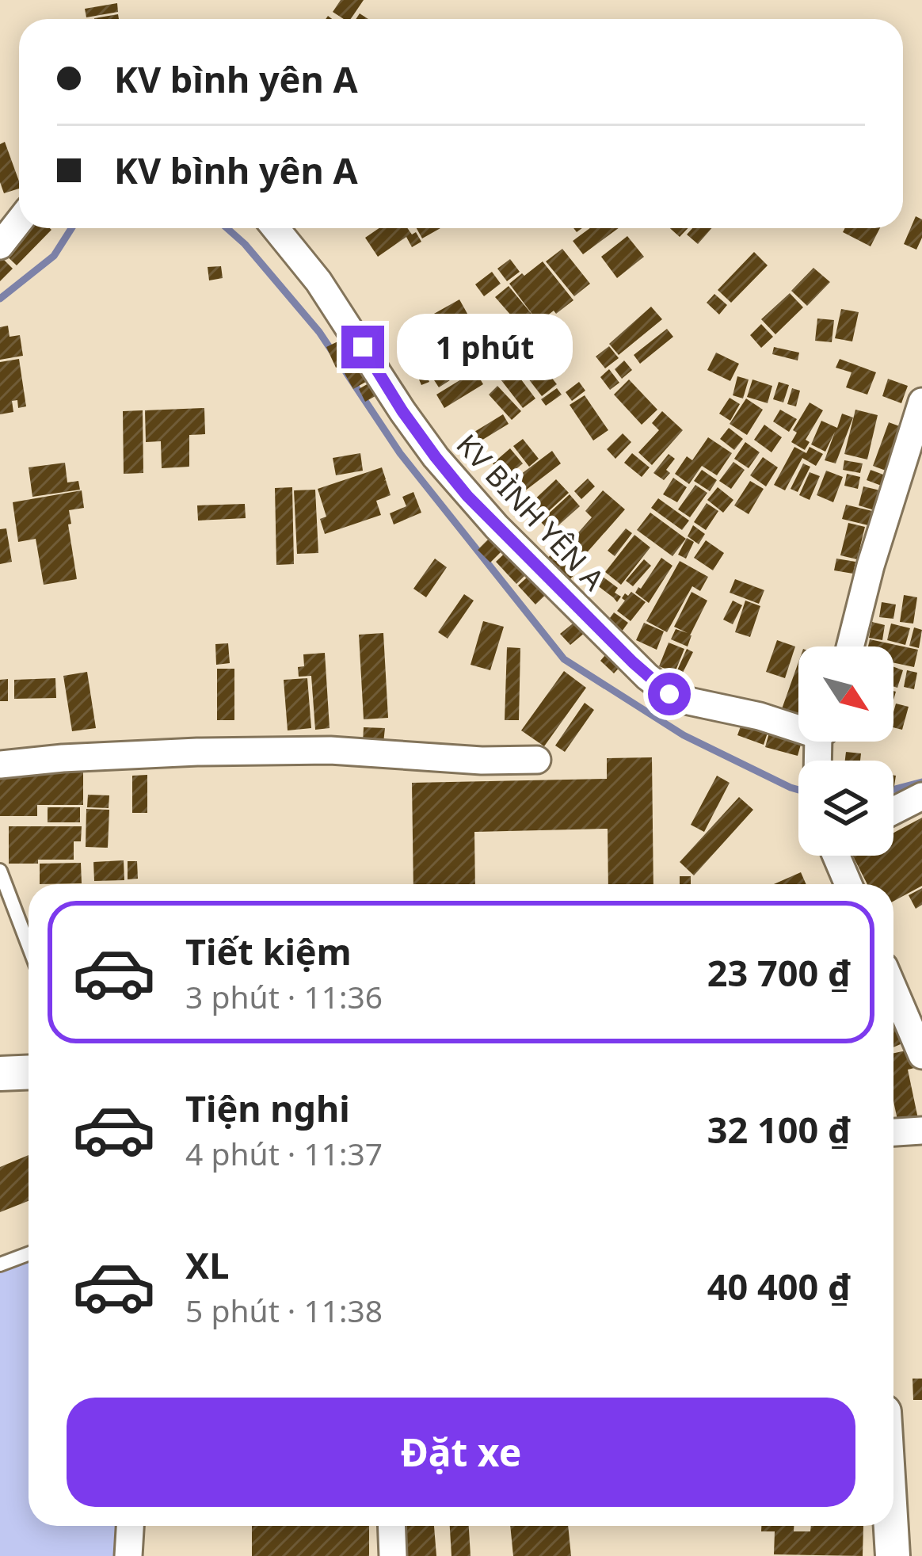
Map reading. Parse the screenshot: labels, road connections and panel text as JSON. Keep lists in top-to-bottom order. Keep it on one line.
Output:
{"streets":{"street":["KV BÌNH YÊN A"]},"north":"bottom right","page":{"banner":["KV bình yên A","KV bình yên A"],"bubble":"1 phút","list":[{"name":"Tiết kiệm","note":"3 phút · 11:36","value":"23 700 ₫"},{"name":"Tiện nghi","note":"4 phút · 11:37","value":"32 100 ₫"},{"name":"XL","note":"5 phút · 11:38","value":"40 400 ₫"}],"buttons":"Đặt xe"}}
